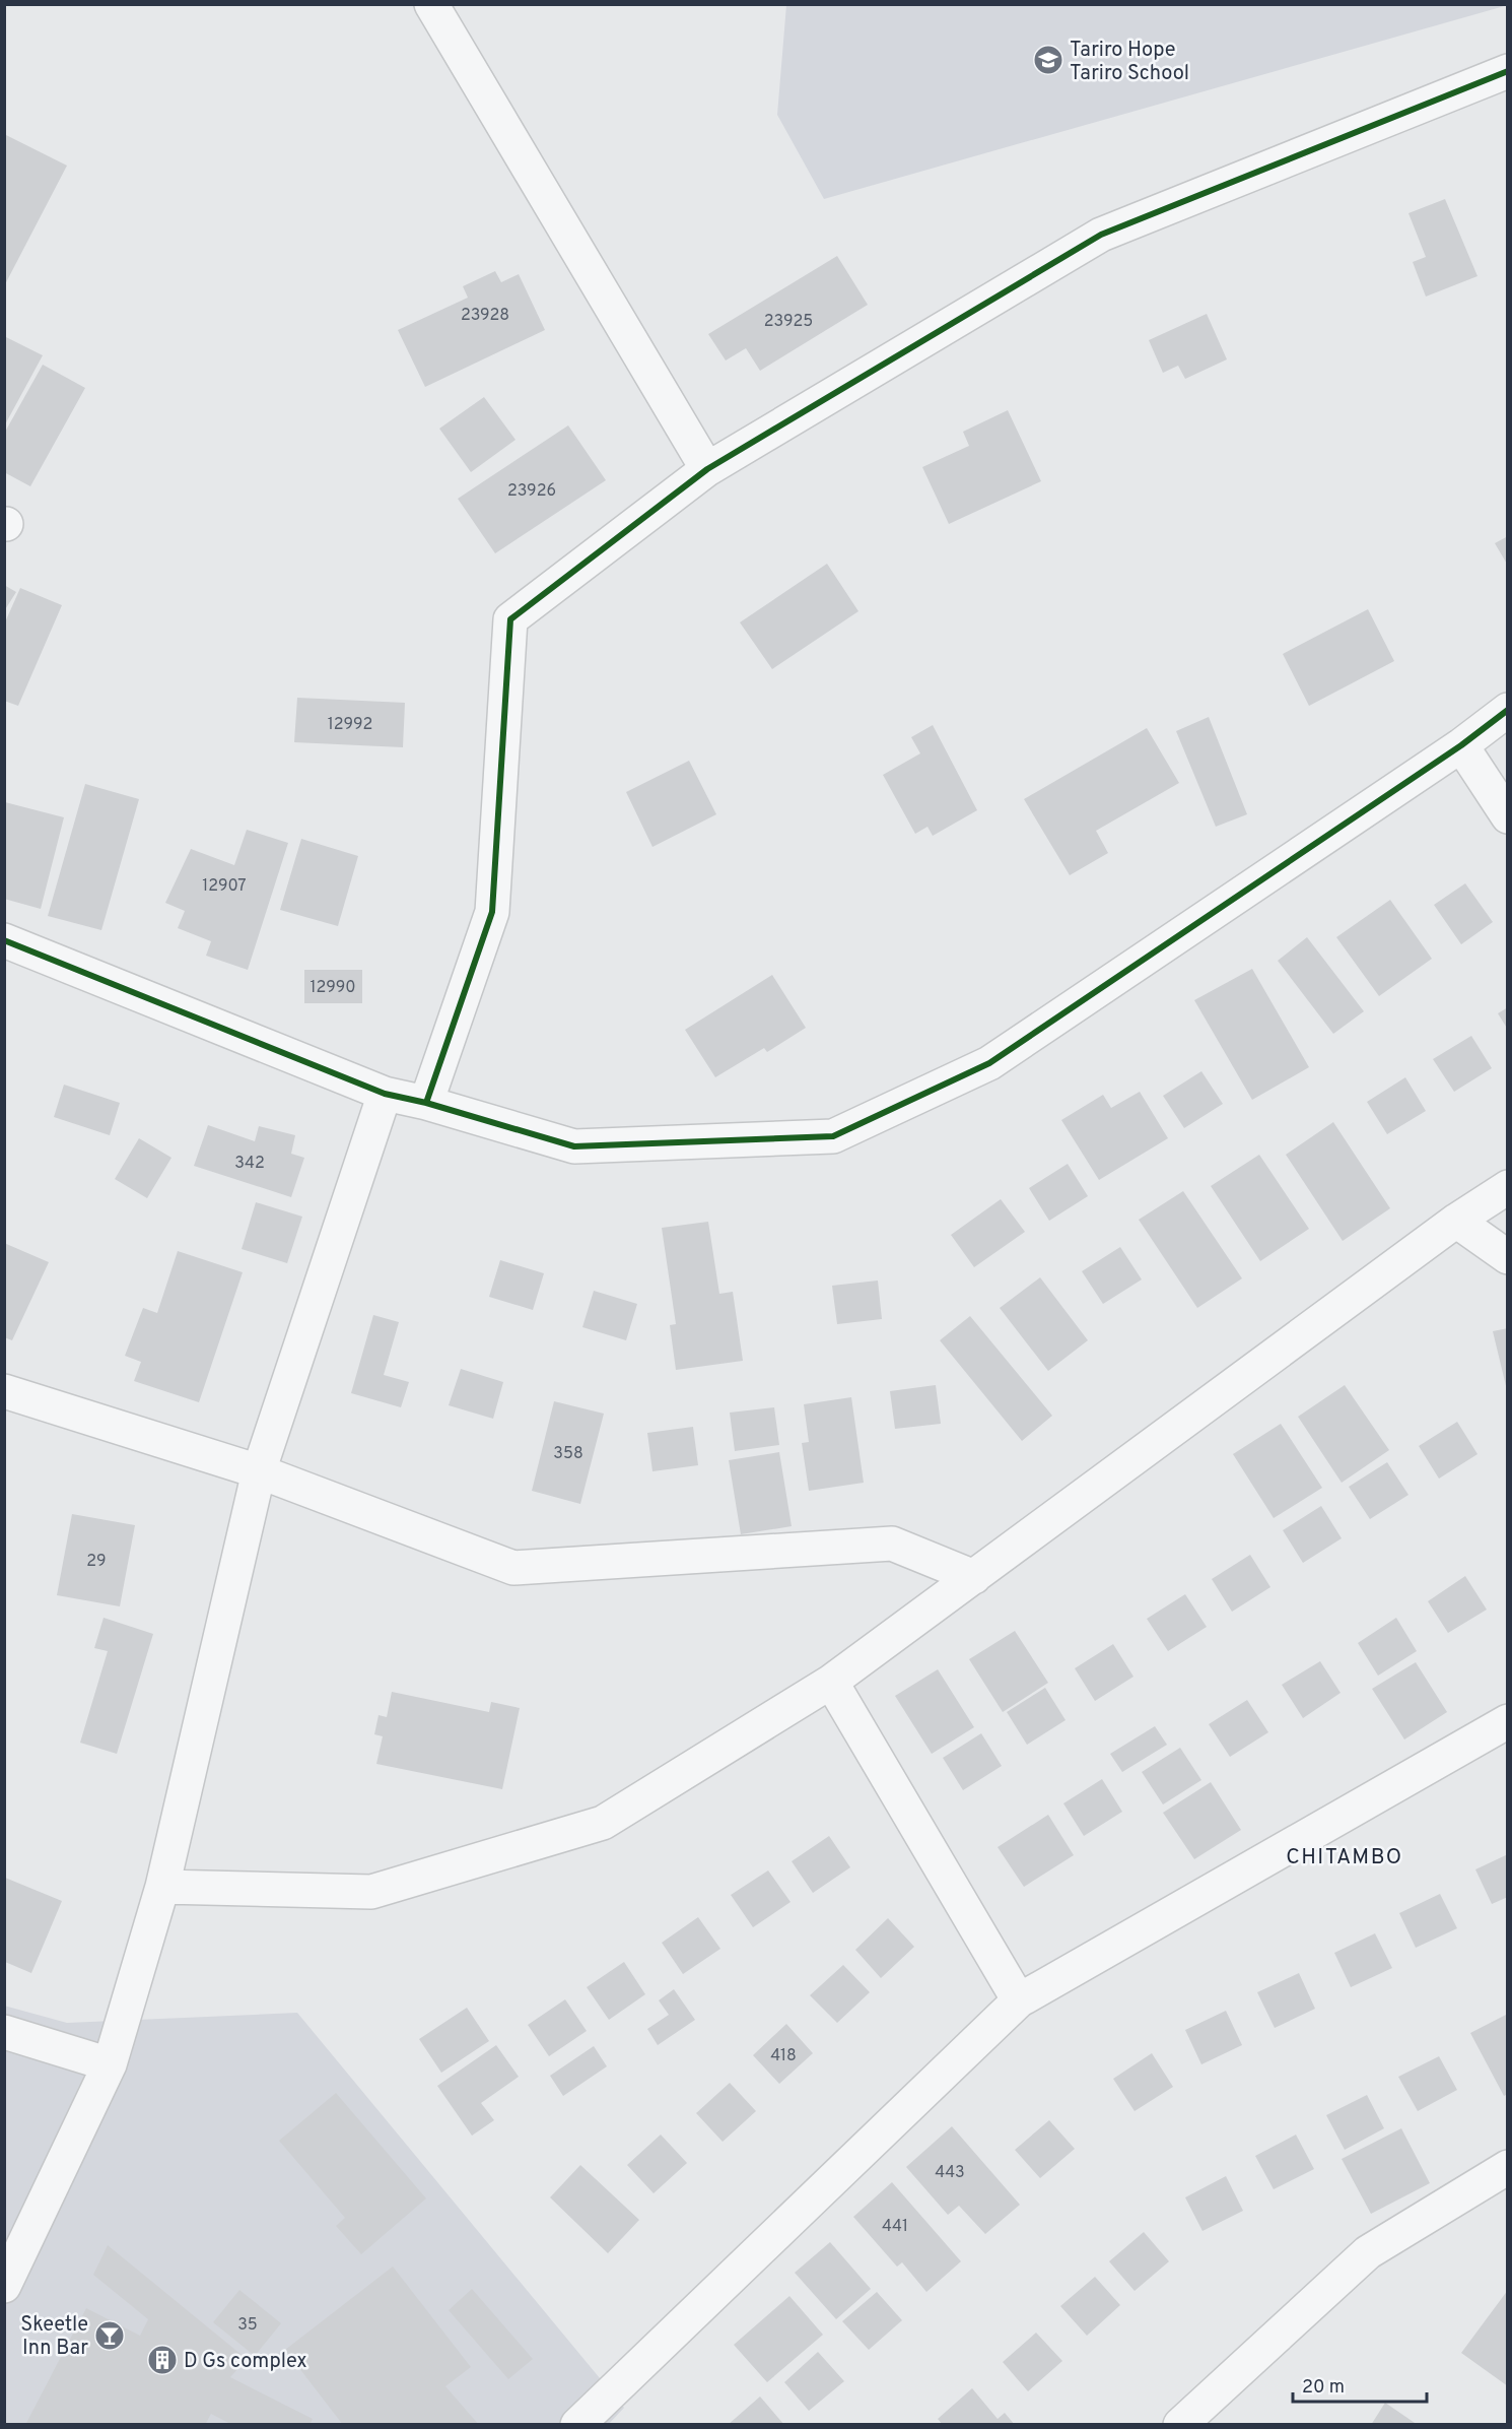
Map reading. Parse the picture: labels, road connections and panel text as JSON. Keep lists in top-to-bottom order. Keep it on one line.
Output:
{"districts":["CHITAMBO"],"places":{"school or university":["Tariro Hope Tariro School"],"bar":["Skeetle Inn Bar"],"building":["D Gs complex"]},"house_numbers":["23928","23925","23926","12992","12907","12990","342","358","29","418","443","441","35"],"scale_bar":"20 m"}
